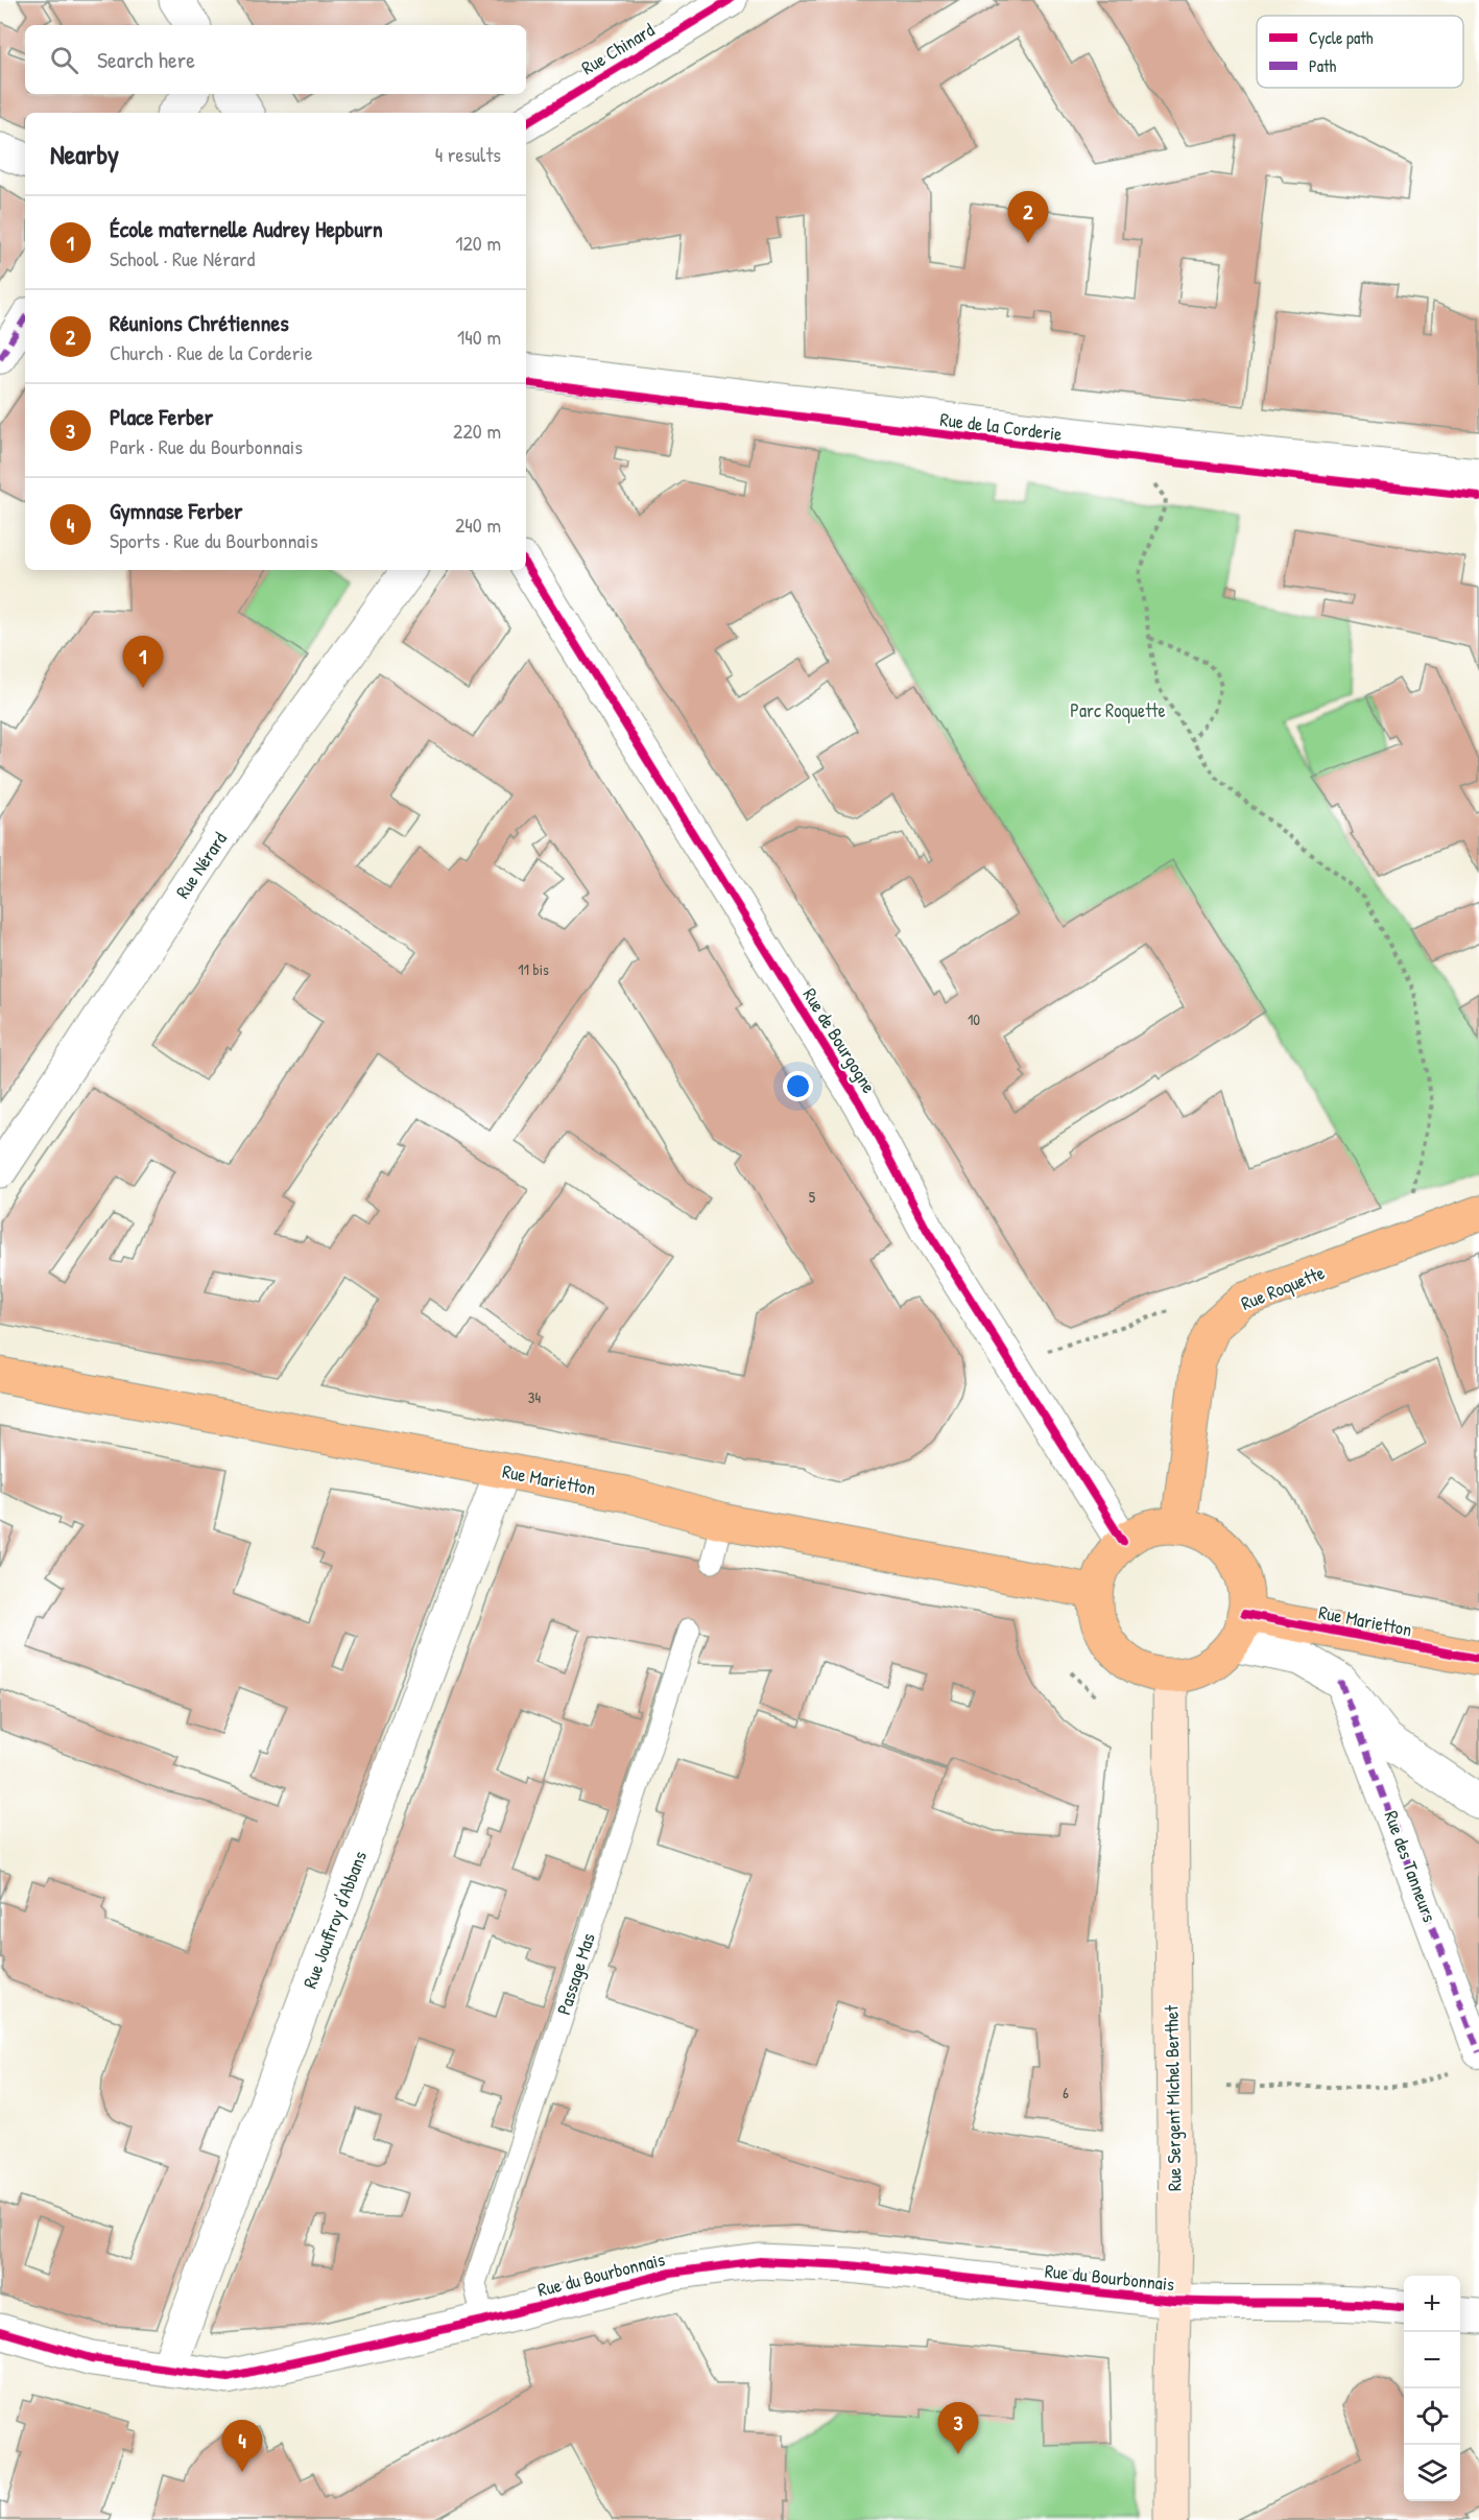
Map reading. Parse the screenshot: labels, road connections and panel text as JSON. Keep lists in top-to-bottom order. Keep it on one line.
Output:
{"streets":{"main road":["Rue Roquette","Rue Marietton","Rue Sergent Michel Berthet"],"street":["Rue Chinard","Rue de la Corderie","Rue Nérard","Rue de Bourgogne","Rue des Tanneurs","Rue Jouffroy d'Abbans","Rue du Bourbonnais"],"lane":["Passage Mas"]},"crossings":[["Rue de Bourgogne","Rue Roquette"],["Rue de Bourgogne","Rue Marietton"],["Rue de Bourgogne","Rue Sergent Michel Berthet"],["Rue Roquette","Rue Marietton"],["Rue Roquette","Rue Sergent Michel Berthet"],["Rue Marietton","Rue Jouffroy d'Abbans"],["Rue Marietton","Rue Sergent Michel Berthet"],["Rue Jouffroy d'Abbans","Rue du Bourbonnais"],["Passage Mas","Rue du Bourbonnais"],["Rue Sergent Michel Berthet","Rue du Bourbonnais"]],"parks":["Parc Roquette"],"house_numbers":["11 bis","10","5","34","6"],"legend":["Cycle path","Path"],"page":{"search":"Search here","heading":["Nearby","4 results"],"pins":["2","1","3","4"],"list":[{"mark":"1","name":"École maternelle Audrey Hepburn","note":"School · Rue Nérard","value":"120 m"},{"mark":"2","name":"Réunions Chrétiennes","note":"Church · Rue de la Corderie","value":"140 m"},{"mark":"3","name":"Place Ferber","note":"Park · Rue du Bourbonnais","value":"220 m"},{"mark":"4","name":"Gymnase Ferber","note":"Sports · Rue du Bourbonnais","value":"240 m"}],"map_buttons":["+","−"]}}
